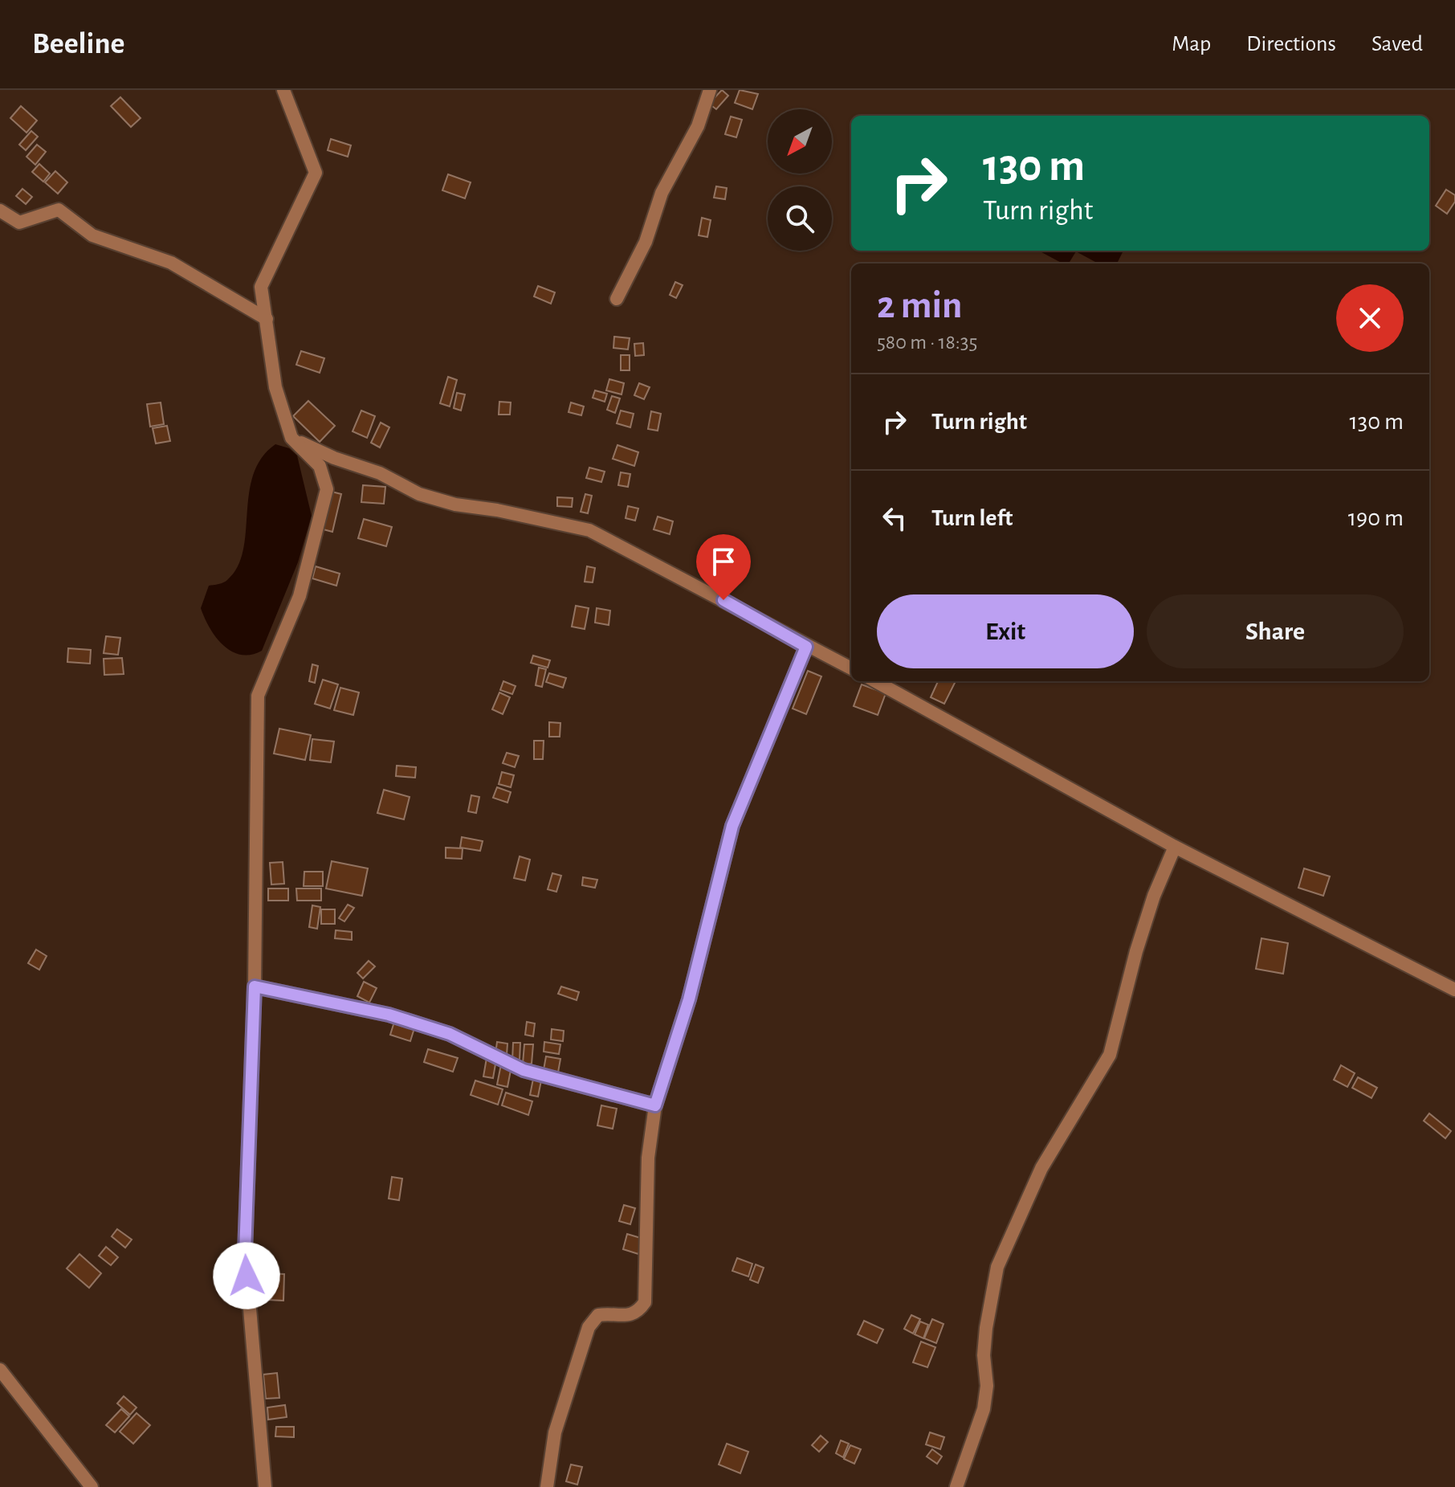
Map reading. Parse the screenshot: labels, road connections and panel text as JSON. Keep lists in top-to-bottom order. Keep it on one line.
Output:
{"north":"bottom left","page":{"header":"Beeline","nav":["Map","Directions","Saved"],"turn":["130 m","Turn right"],"heading":["2 min","580 m · 18:35"],"list":[{"name":"Turn right","value":"130 m"},{"name":"Turn left","value":"190 m"}],"buttons":["Exit","Share"]}}
